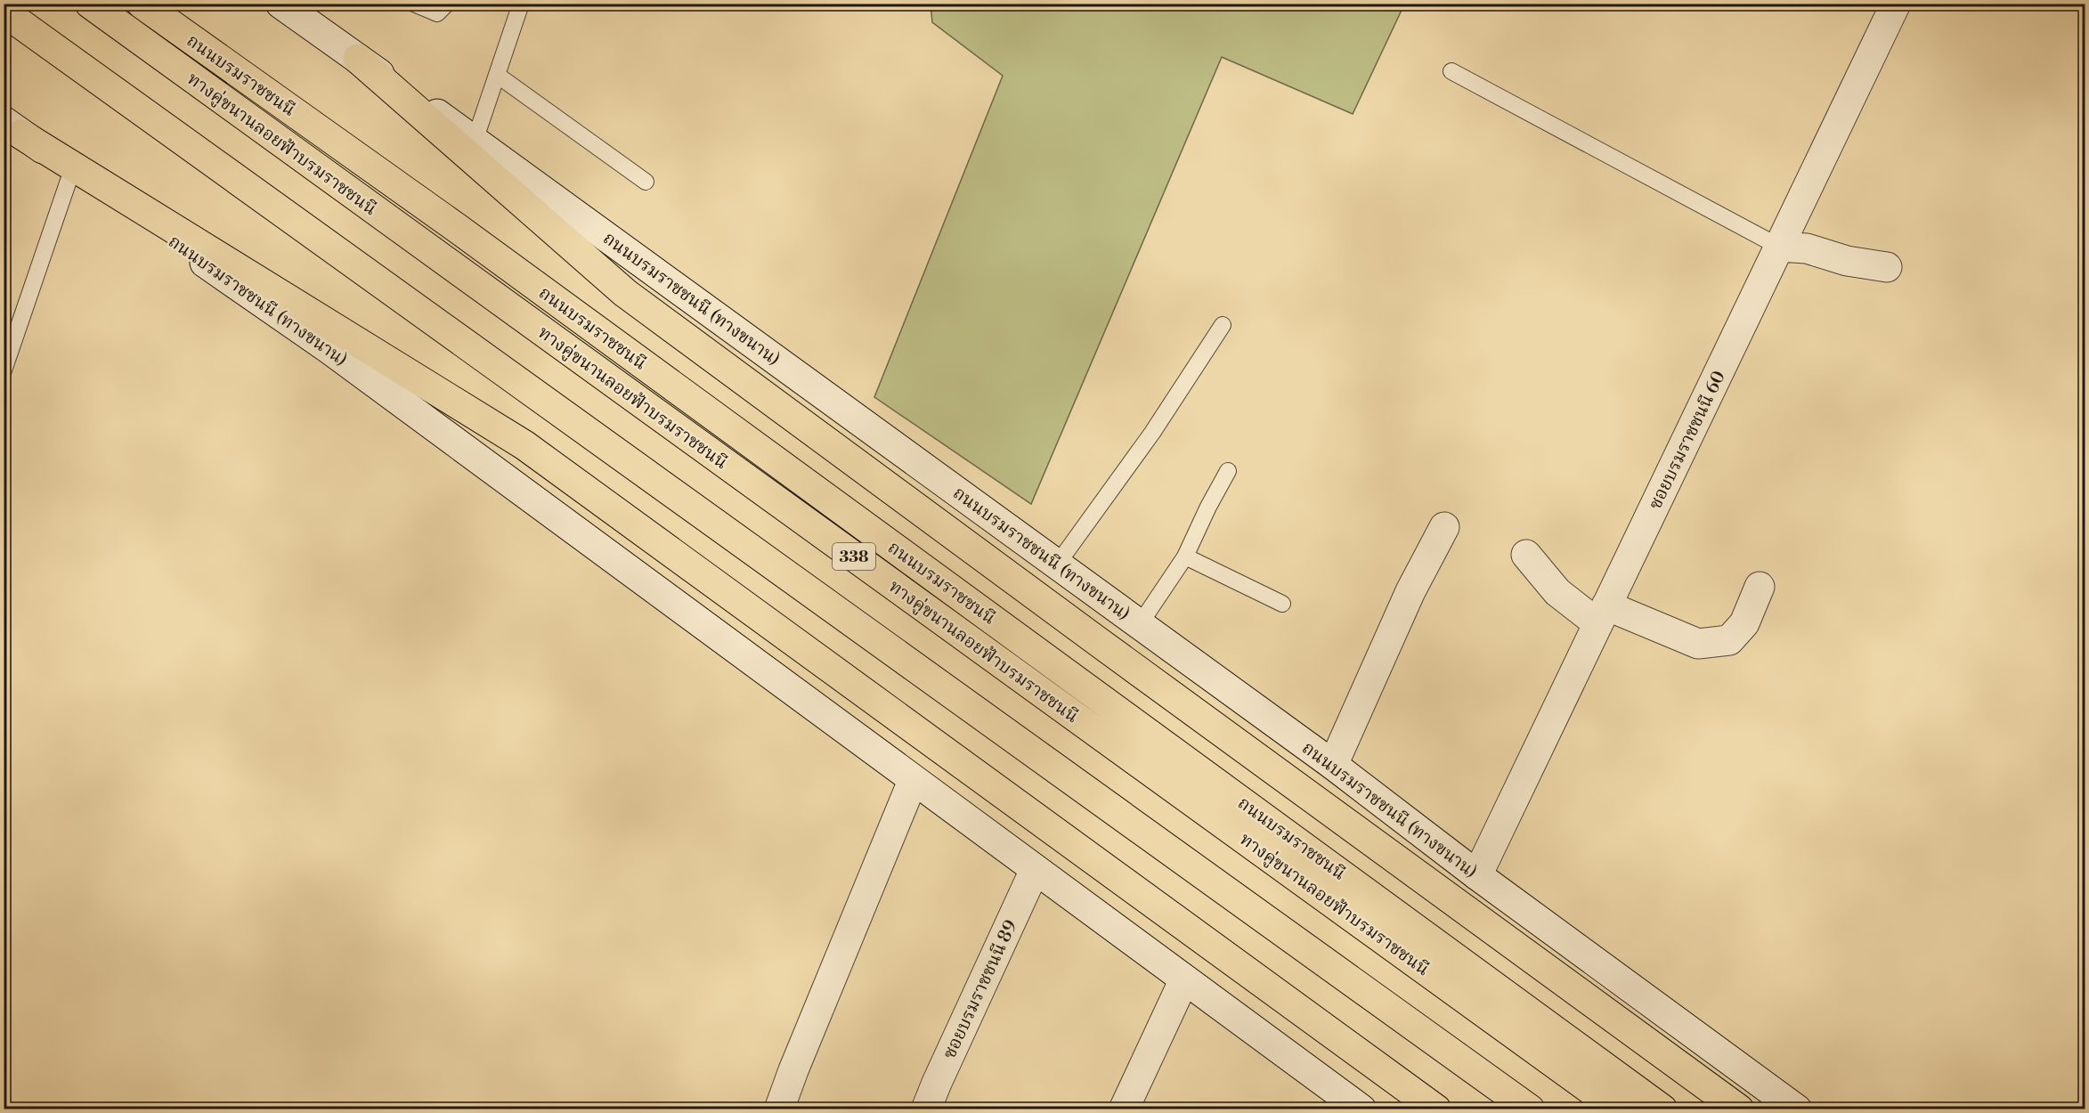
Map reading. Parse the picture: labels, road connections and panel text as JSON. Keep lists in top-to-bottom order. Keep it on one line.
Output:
{"streets":{"main road":["ถนนบรมราชชนนี","ทางคู่ขนานลอยฟ้าบรมราชชนนี","ถนนบรมราชชนนี (ทางขนาน)","ซอยบรมราชชนนี 60","338","ซอยบรมราชชนนี 89"]},"crossings":[["ถนนบรมราชชนนี (ทางขนาน)","ซอยบรมราชชนนี 60"],["ถนนบรมราชชนนี (ทางขนาน)","ซอยบรมราชชนนี 89"]]}
